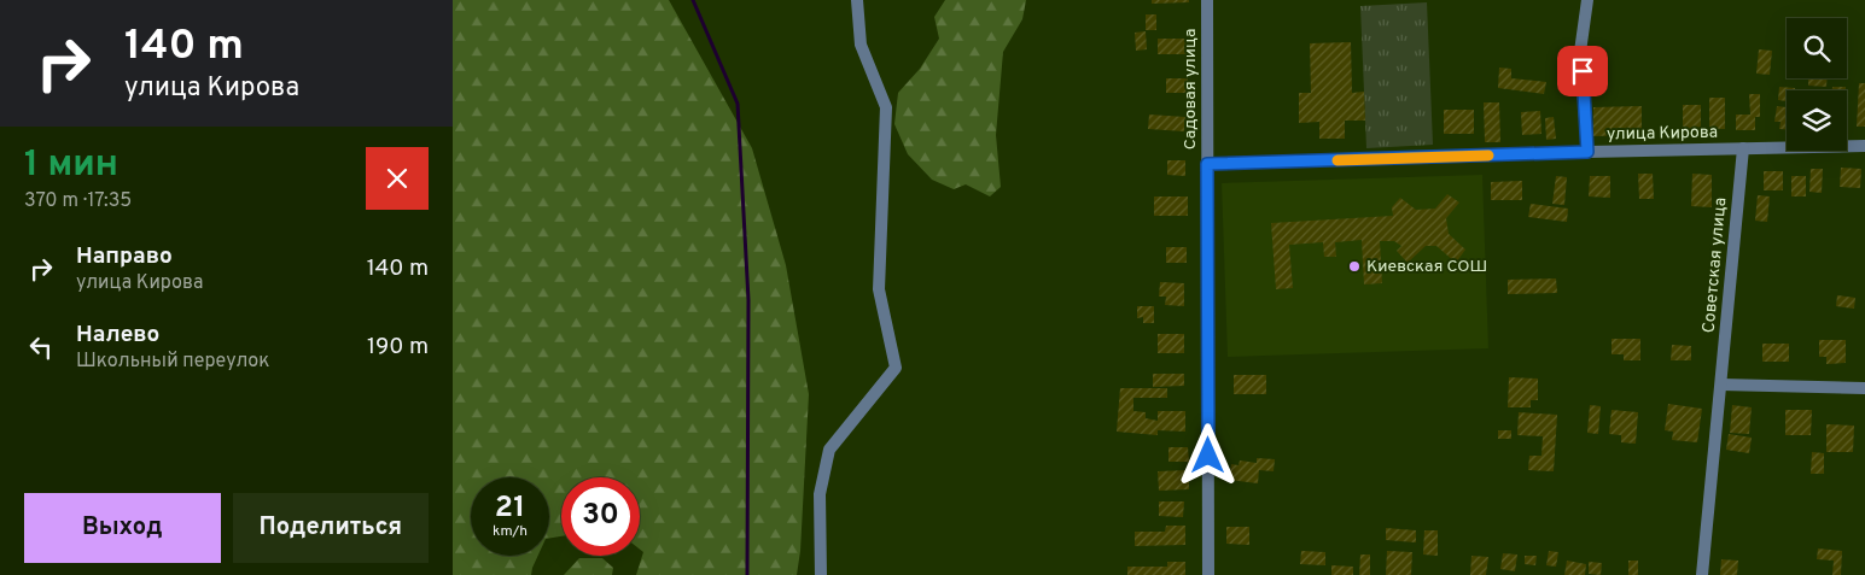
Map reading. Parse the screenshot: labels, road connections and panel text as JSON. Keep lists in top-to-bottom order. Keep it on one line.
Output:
{"streets":{"street":["Садовая улица","улица Кирова","Советская улица"]},"crossings":[["Садовая улица","улица Кирова"],["улица Кирова","Советская улица"]],"places":["Киевская СОШ"],"page":{"turn":["140 m","улица Кирова"],"heading":["1 мин","370 m · 17:35"],"list":[{"name":"Направо","note":"улица Кирова","value":"140 m"},{"name":"Налево","note":"Школьный переулок","value":"190 m"}],"speed":"21 km/h","limit":"30","buttons":["Выход","Поделиться"]}}
